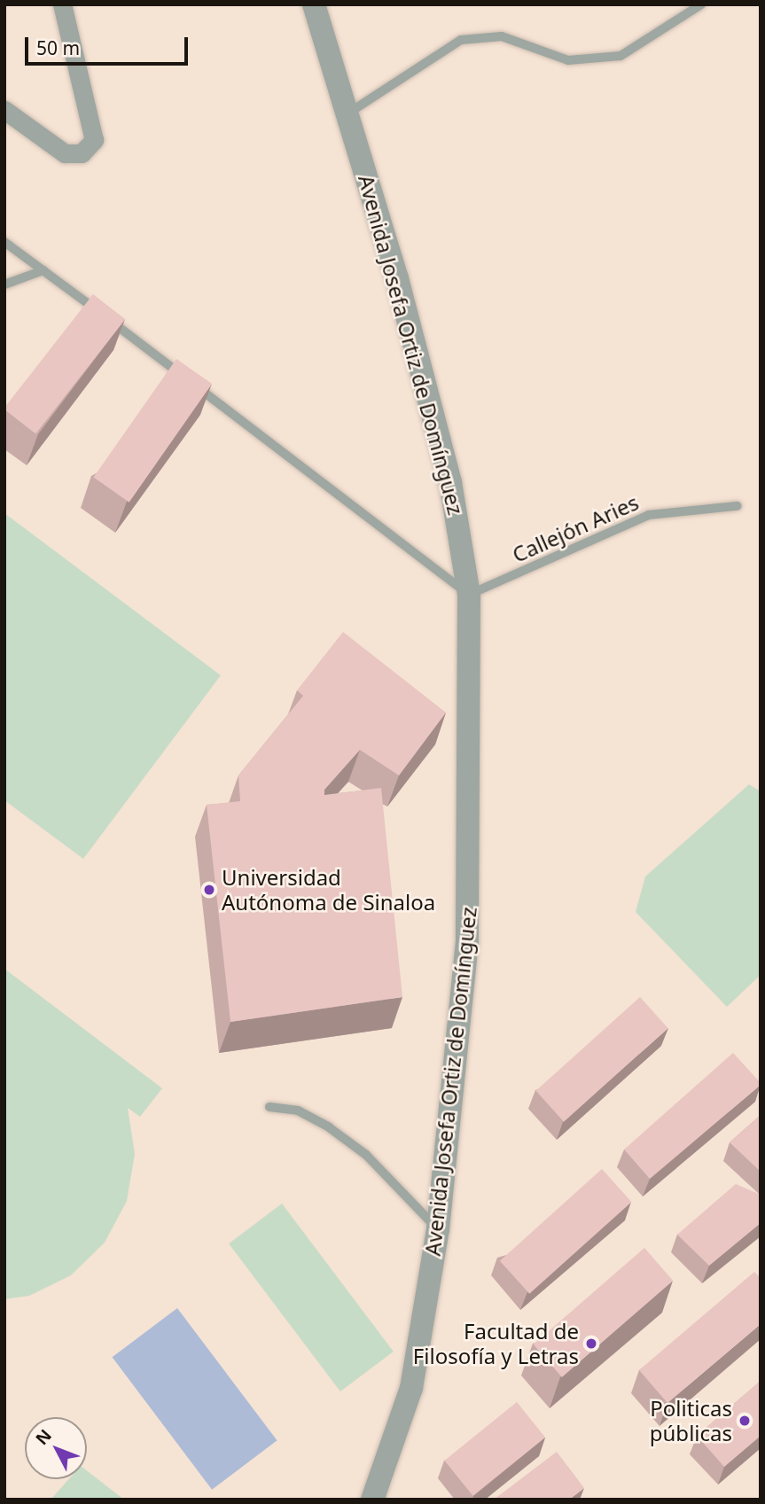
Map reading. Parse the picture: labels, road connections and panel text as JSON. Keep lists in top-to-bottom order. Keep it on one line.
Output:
{"streets":{"street":["Avenida Josefa Ortiz de Domínguez"],"lane":["Callejón Aries"]},"crossings":[["Avenida Josefa Ortiz de Domínguez","Callejón Aries"]],"places":["Universidad Autónoma de Sinaloa","Facultad de Filosofía y Letras","Politicas públicas"],"scale_bar":"50 m","north":"top left"}
